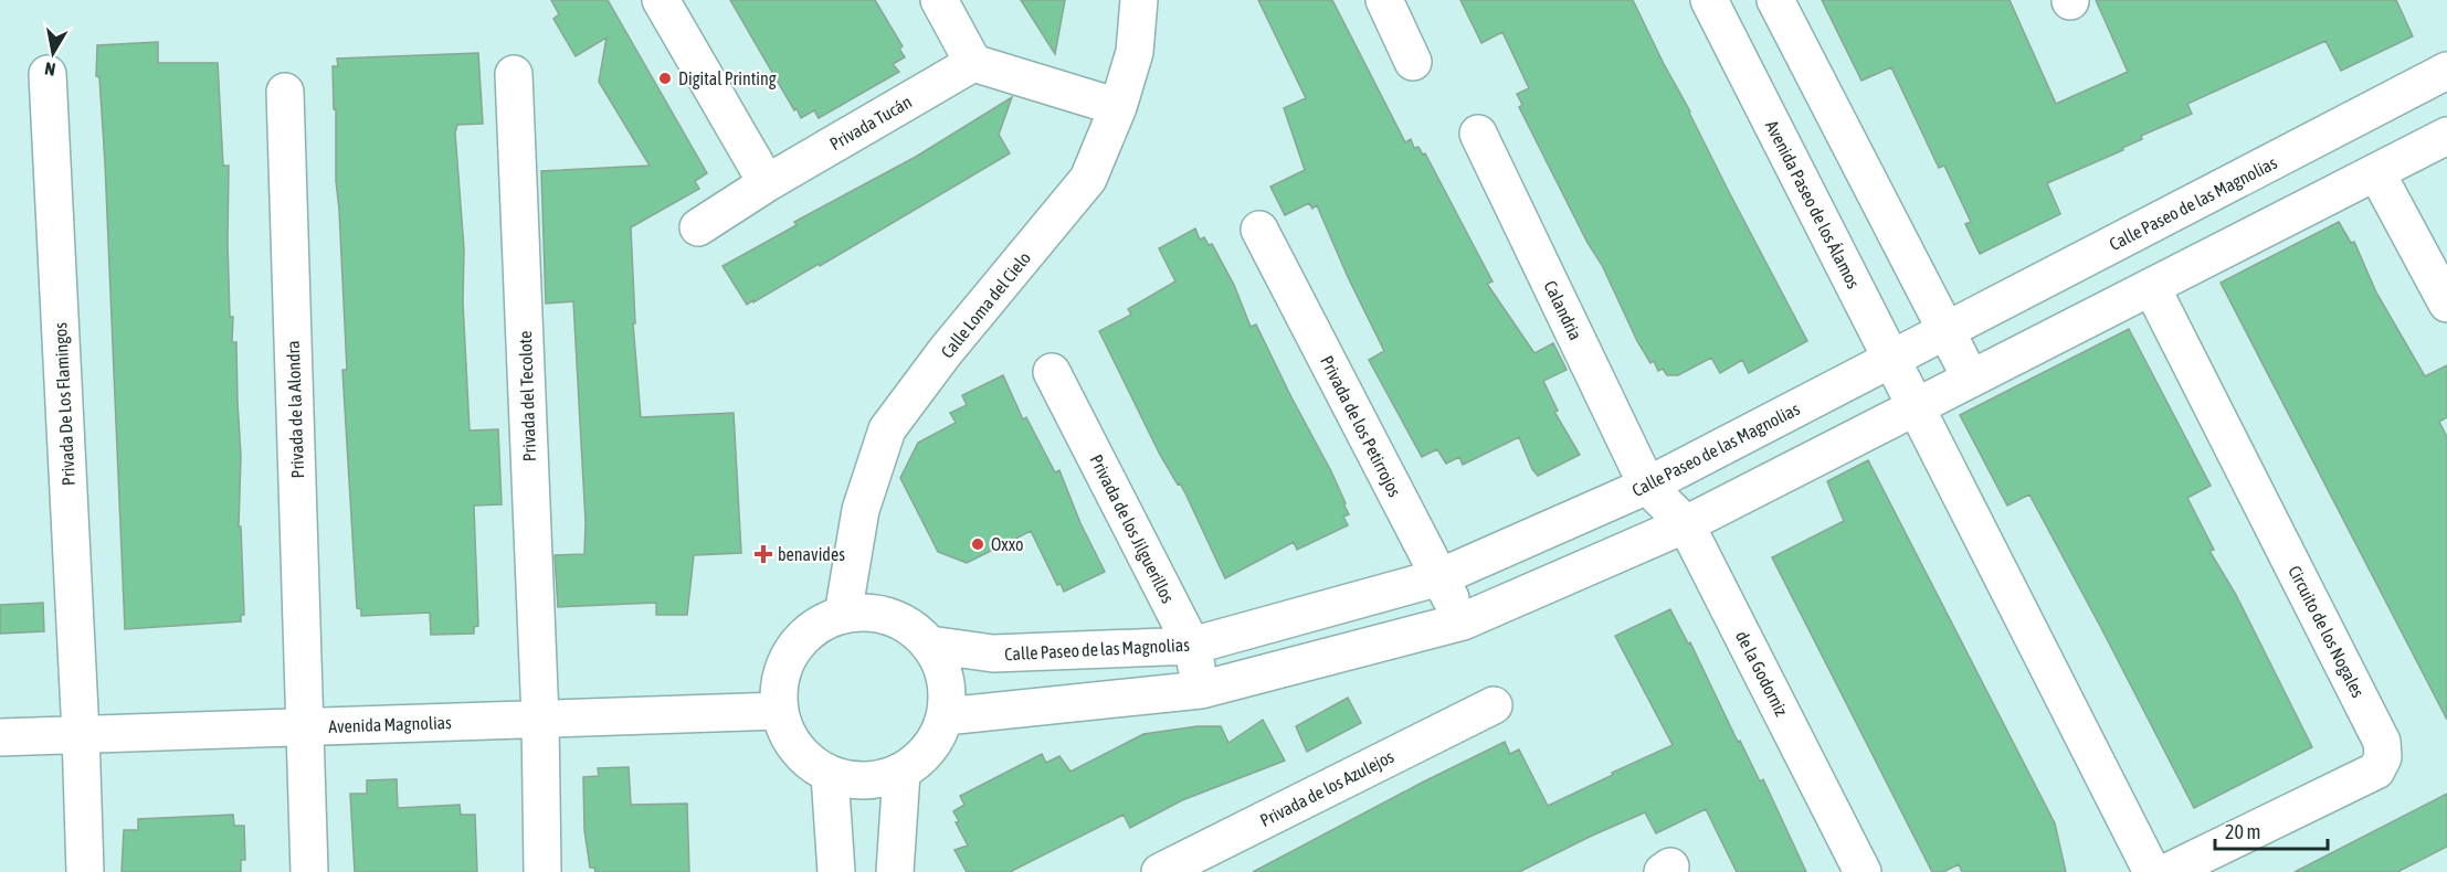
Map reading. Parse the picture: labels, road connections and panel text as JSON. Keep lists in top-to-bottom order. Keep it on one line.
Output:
{"streets":{"street":["Privada Tucán","Calle Paseo de las Magnolias","Avenida Paseo de los Álamos","Calle Loma del Cielo","Calandria","Privada del Tecolote","Privada De Los Flamingos","Privada de la Alondra","Privada de los Petirrojos","Privada de los Jilguerillos","Circuito de los Nogales","de la Godorniz","Avenida Magnolias","Privada de los Azulejos"]},"crossings":[["Calle Paseo de las Magnolias","Avenida Paseo de los Álamos"],["Calle Paseo de las Magnolias","Calle Loma del Cielo"],["Calle Paseo de las Magnolias","Calandria"],["Calle Paseo de las Magnolias","Privada de los Petirrojos"],["Calle Paseo de las Magnolias","Privada de los Jilguerillos"],["Calle Paseo de las Magnolias","de la Godorniz"],["Calle Paseo de las Magnolias","Avenida Magnolias"],["Calle Loma del Cielo","Avenida Magnolias"],["Calandria","de la Godorniz"],["Privada del Tecolote","Avenida Magnolias"],["Privada De Los Flamingos","Avenida Magnolias"],["Privada de la Alondra","Avenida Magnolias"]],"places":{"other":["Digital Printing","Oxxo"],"health":["benavides"]},"scale_bar":"20 m","north":"bottom"}
